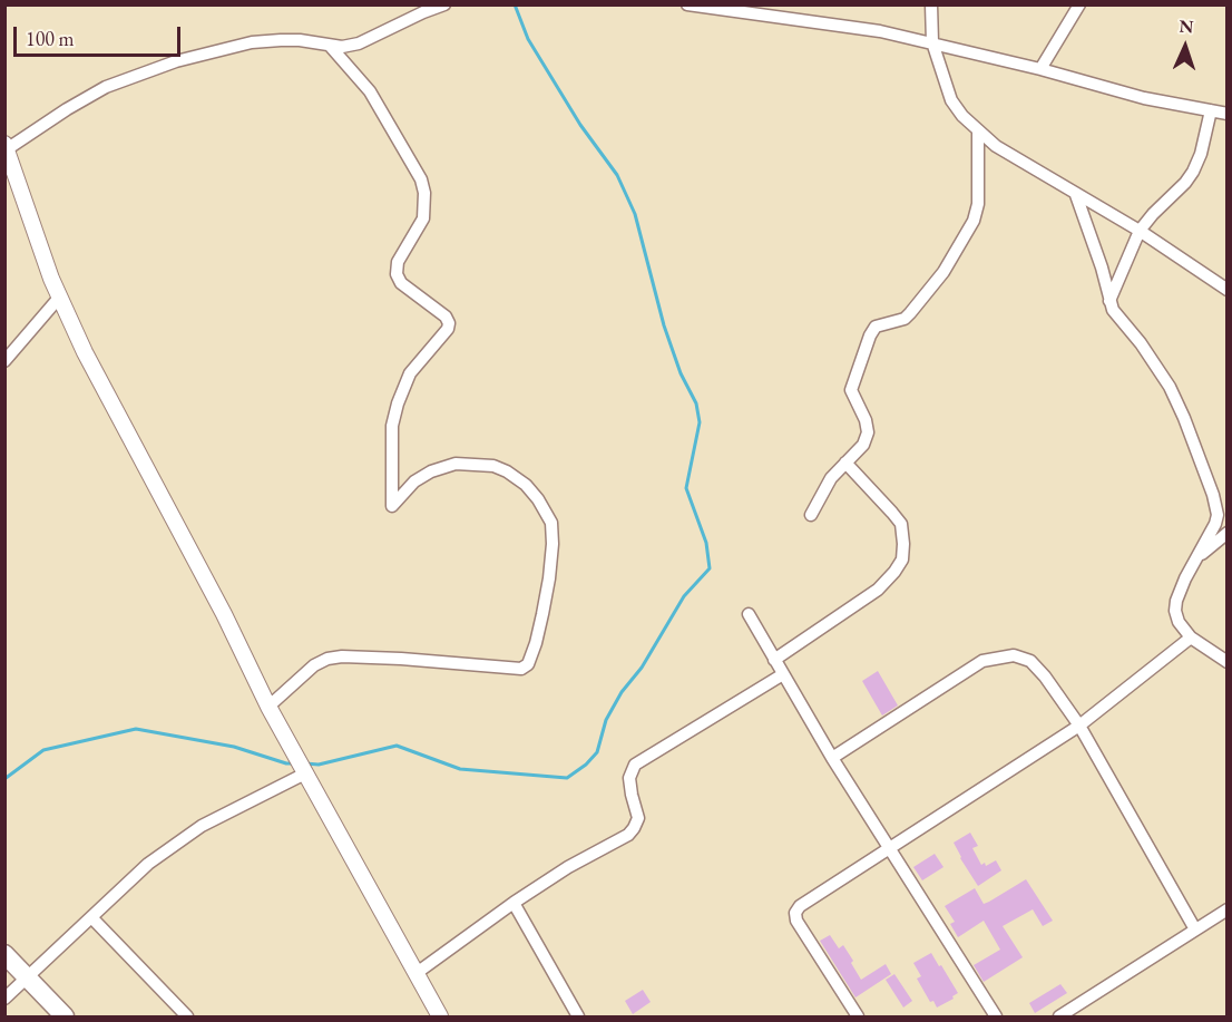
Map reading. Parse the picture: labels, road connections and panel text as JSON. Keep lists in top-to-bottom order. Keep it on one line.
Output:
{"scale_bar":"100 m","north":"top"}
